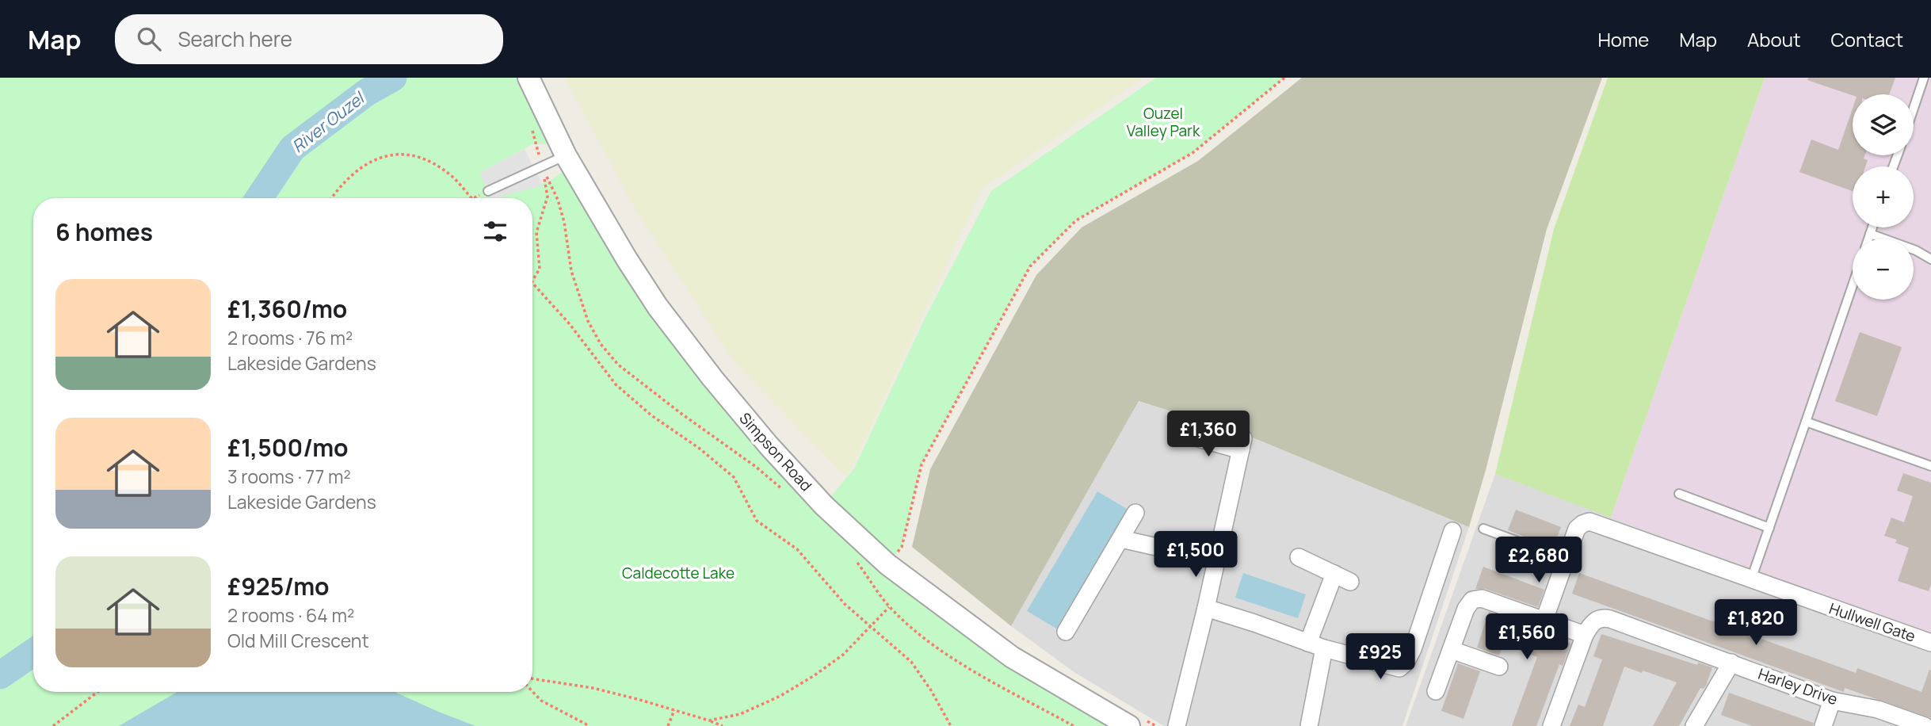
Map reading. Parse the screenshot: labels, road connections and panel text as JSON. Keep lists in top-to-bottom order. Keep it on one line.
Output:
{"streets":{"street":["Simpson Road","Hullwell Gate","Harley Drive"]},"water":["River Ouzel"],"parks":["Ouzel Valley Park","Caldecotte Lake"],"page":{"header":"Map","search":"Search here","nav":["Home","Map","About","Contact"],"map_buttons":["+","−"],"heading":"6 homes","list":[{"name":"£1,360/mo","note":"2 rooms · 76 m² · Lakeside Gardens"},{"name":"£1,500/mo","note":"3 rooms · 77 m² · Lakeside Gardens"},{"name":"£925/mo","note":"2 rooms · 64 m² · Old Mill Crescent"}],"price":["£1,360","£1,500","£2,680","£1,820","£1,560","£925"]}}
